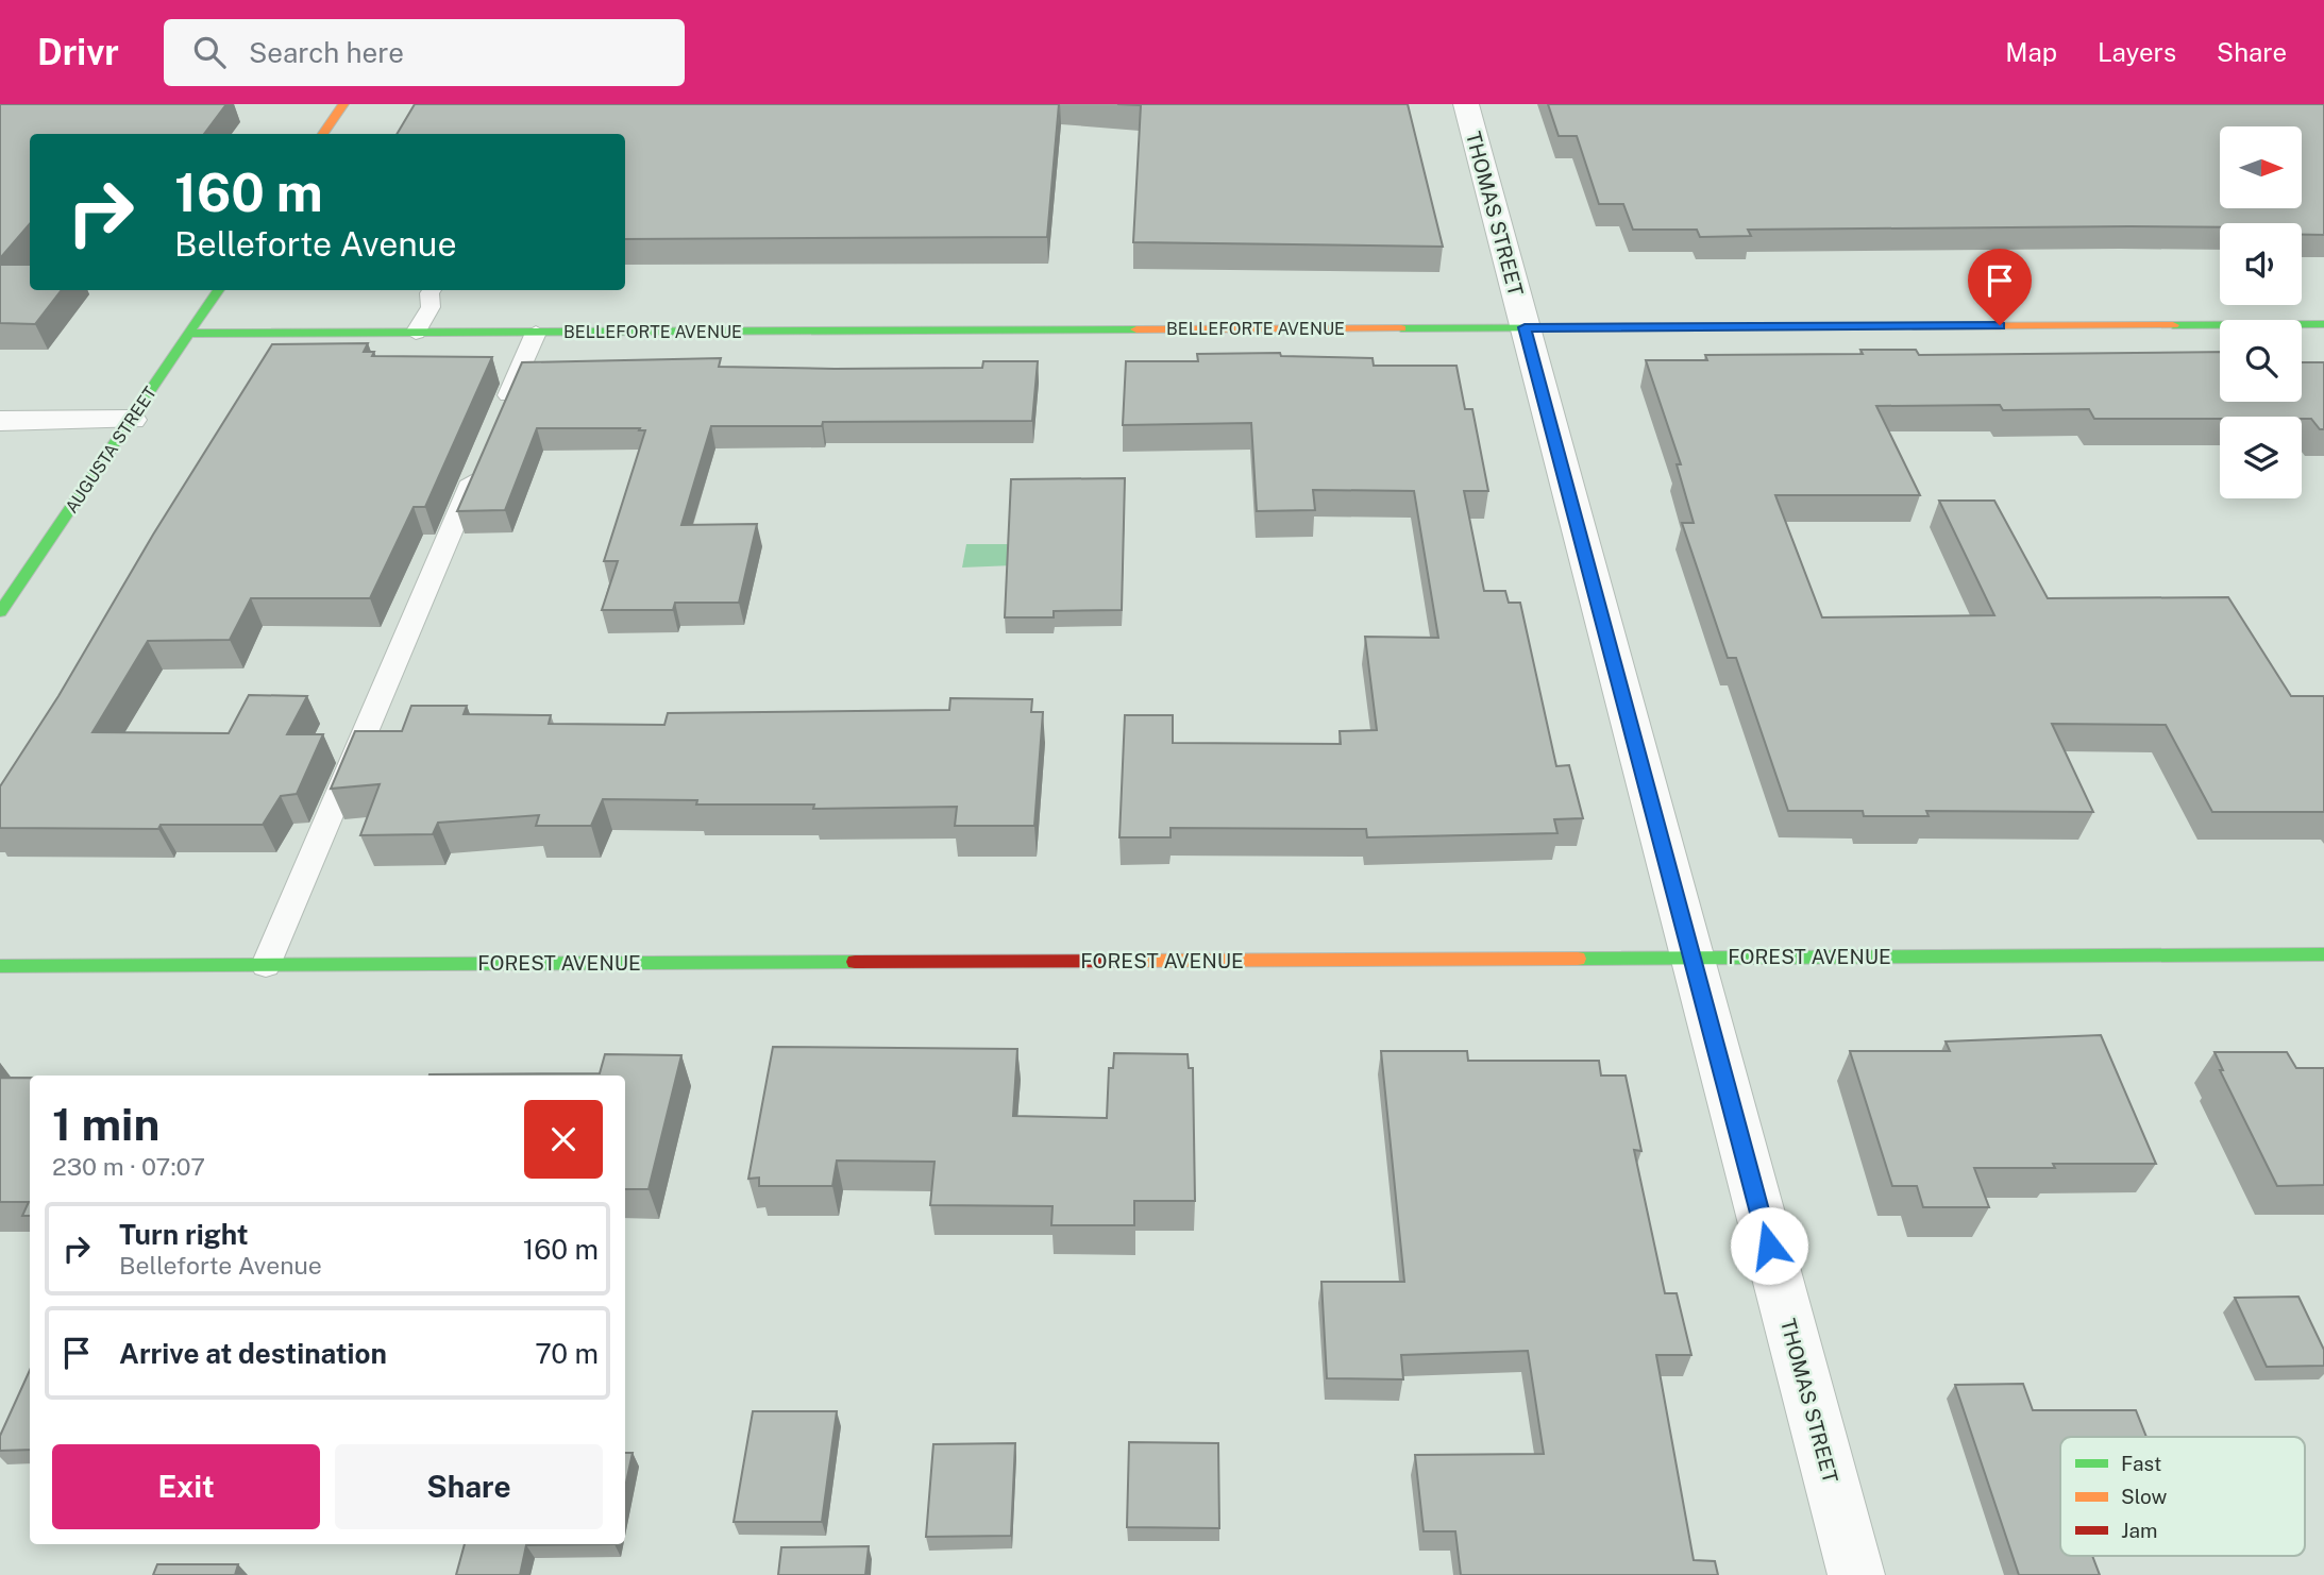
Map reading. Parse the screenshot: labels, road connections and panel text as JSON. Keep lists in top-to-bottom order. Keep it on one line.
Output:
{"streets":{"street":["THOMAS STREET","BELLEFORTE AVENUE","AUGUSTA STREET","FOREST AVENUE"]},"crossings":[["THOMAS STREET","BELLEFORTE AVENUE"],["THOMAS STREET","FOREST AVENUE"],["BELLEFORTE AVENUE","AUGUSTA STREET"]],"legend":["Fast","Slow","Jam"],"north":"right","page":{"header":"Drivr","search":"Search here","nav":["Map","Layers","Share"],"turn":["160 m","Belleforte Avenue"],"heading":["1 min","230 m · 07:07"],"list":[{"name":"Turn right","note":"Belleforte Avenue","value":"160 m"},{"name":"Arrive at destination","value":"70 m"}],"buttons":["Exit","Share"]}}
